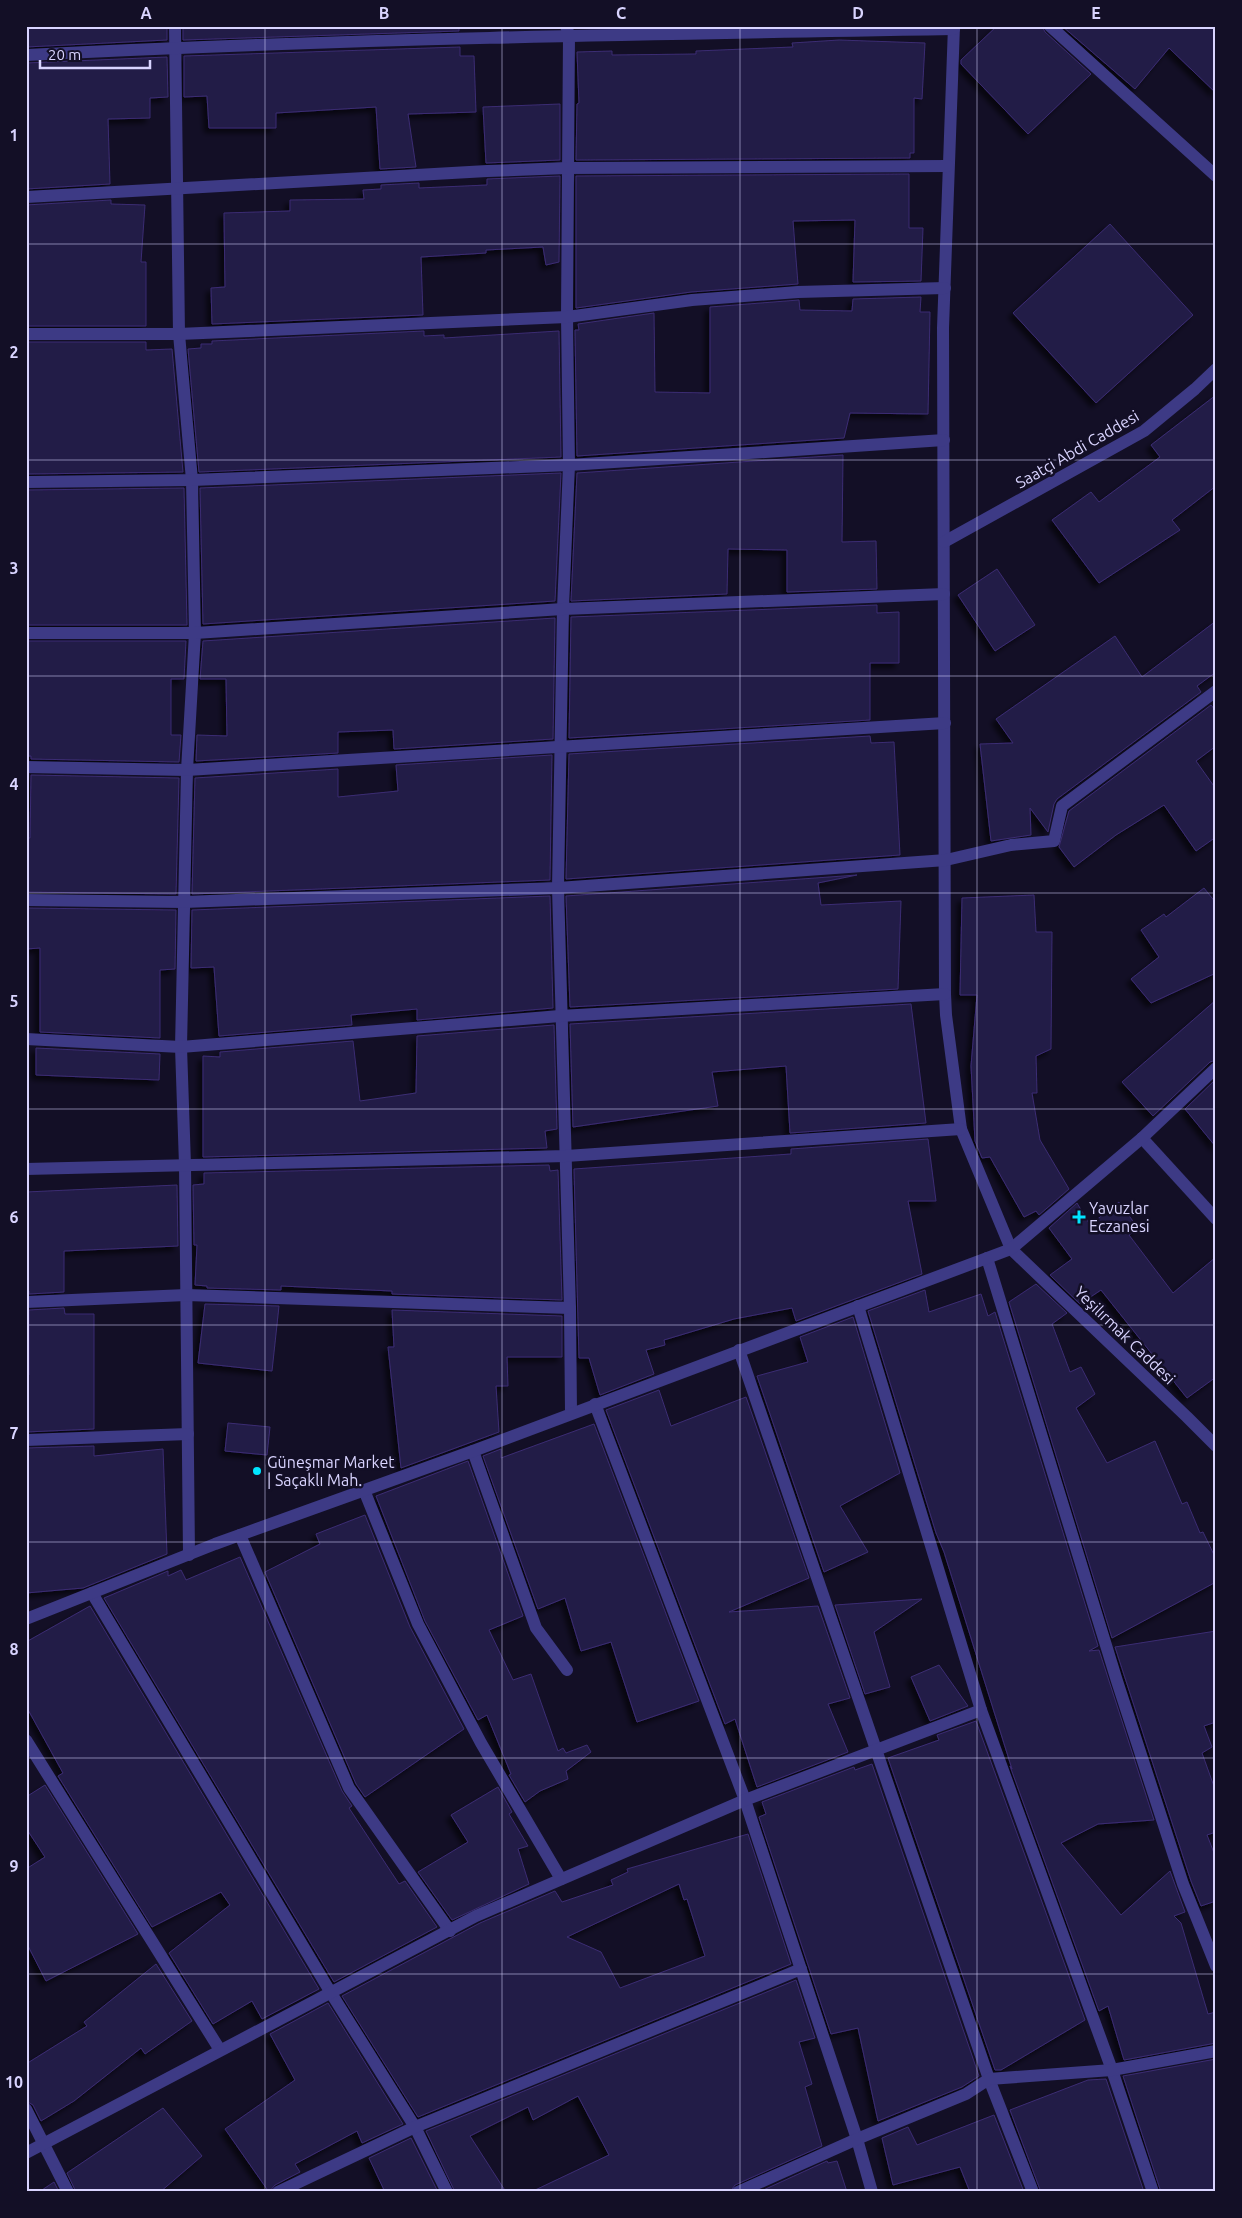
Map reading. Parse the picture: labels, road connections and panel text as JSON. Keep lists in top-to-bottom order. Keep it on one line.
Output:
{"streets":{"street":["Saatçi Abdi Caddesi","Yeşilırmak Caddesi"]},"places":{"health":["Yavuzlar Eczanesi"],"other":["Güneşmar Market | Saçaklı Mah."]},"scale_bar":"20 m","grid":{"columns":["A","B","C","D","E"],"rows":["1","2","3","4","5","6","7","8","9","10"]}}
